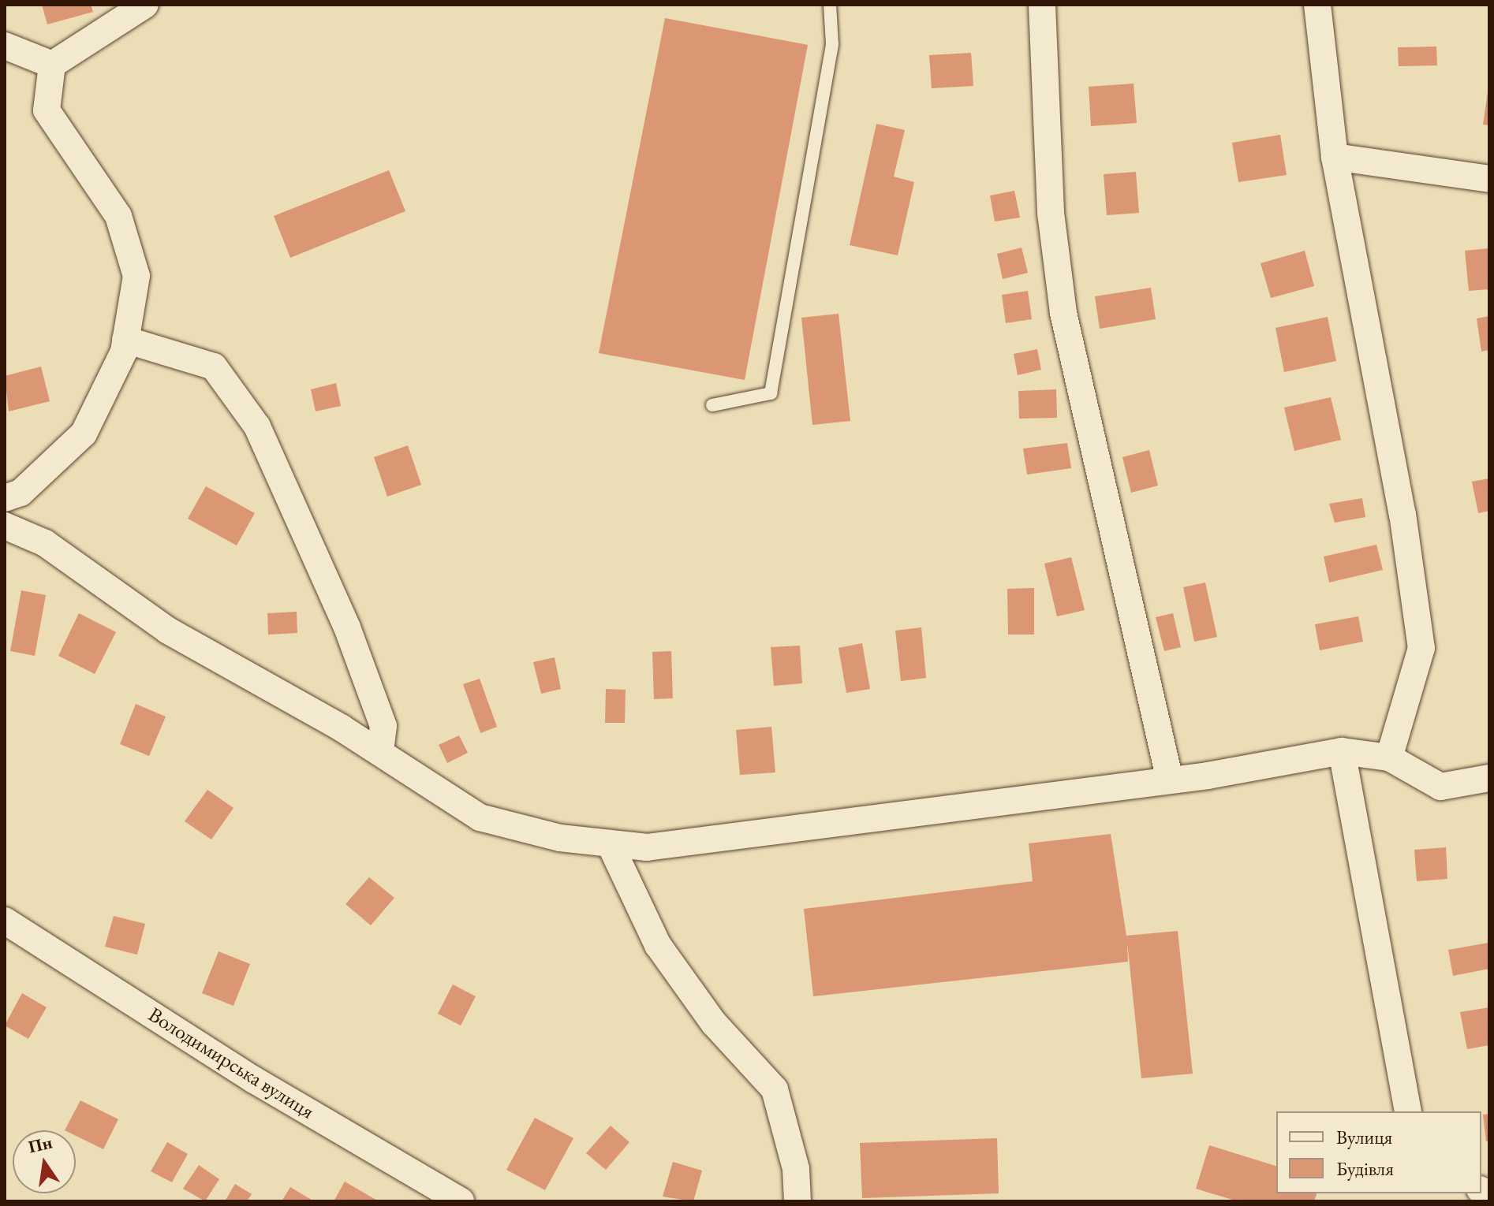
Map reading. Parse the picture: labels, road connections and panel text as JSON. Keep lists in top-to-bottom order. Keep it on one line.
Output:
{"streets":{"street":["Володимирська вулиця"]},"legend":["Вулиця","Будівля"],"north":"top"}
